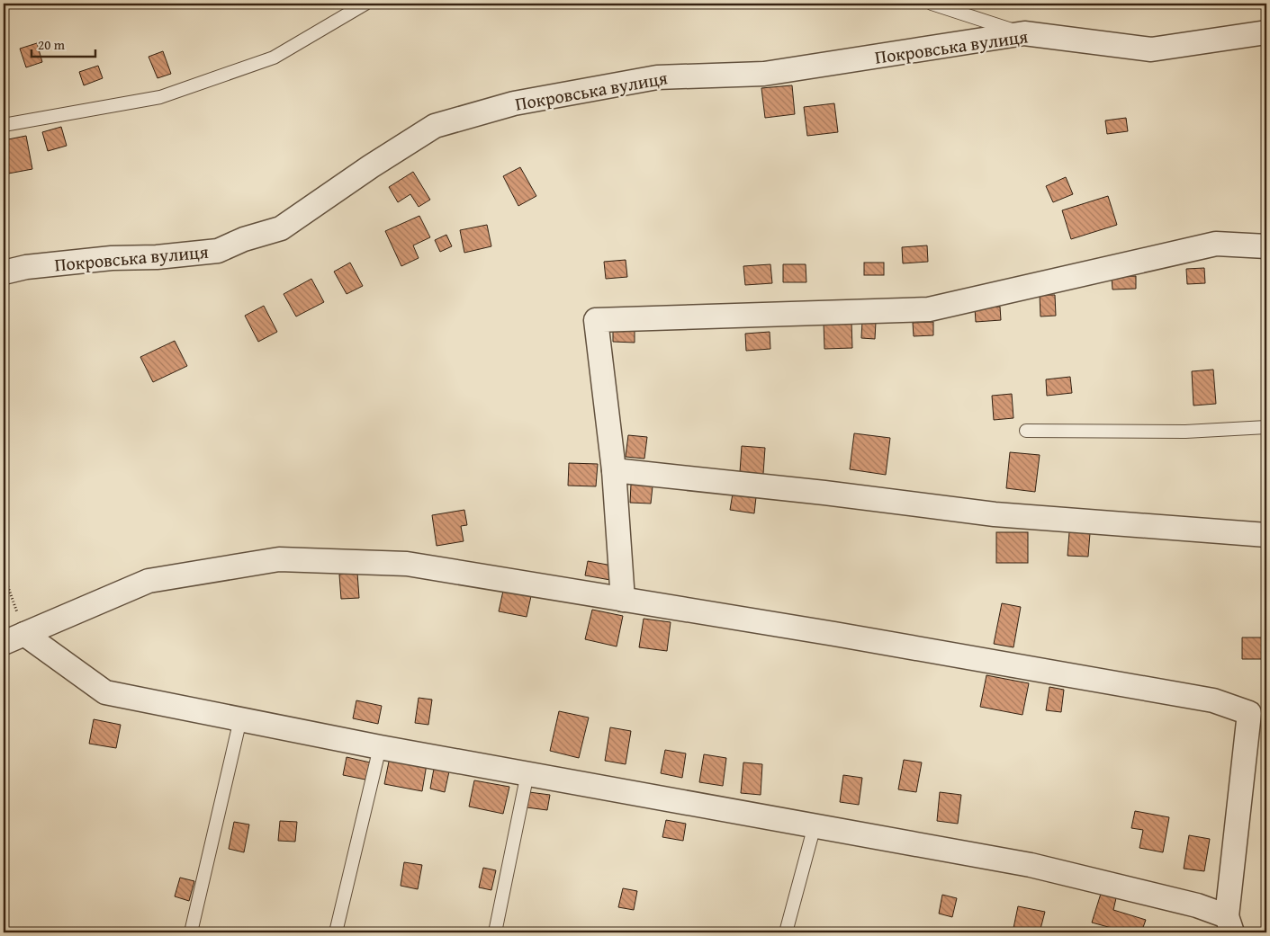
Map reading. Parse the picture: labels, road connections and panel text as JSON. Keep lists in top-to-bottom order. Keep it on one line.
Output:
{"streets":{"street":["Покровська вулиця"]},"scale_bar":"20 m"}
